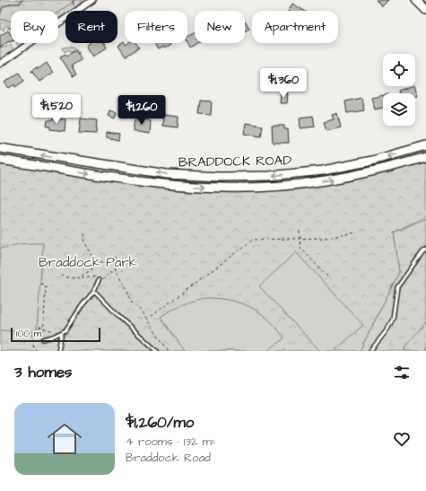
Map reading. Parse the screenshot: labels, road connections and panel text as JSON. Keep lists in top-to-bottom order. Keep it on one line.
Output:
{"streets":{"main road":["BRADDOCK ROAD"]},"parks":["Braddock Park"],"scale_bar":"100 m","page":{"chip":["Buy","Rent","Filters","New","Apartment"],"price":["$1,360","$1,520","$1,260"],"scale":"100 m","heading":"3 homes","list":[{"name":"$1,260/mo","note":"4 rooms · 132 m² · Braddock Road"}]}}
